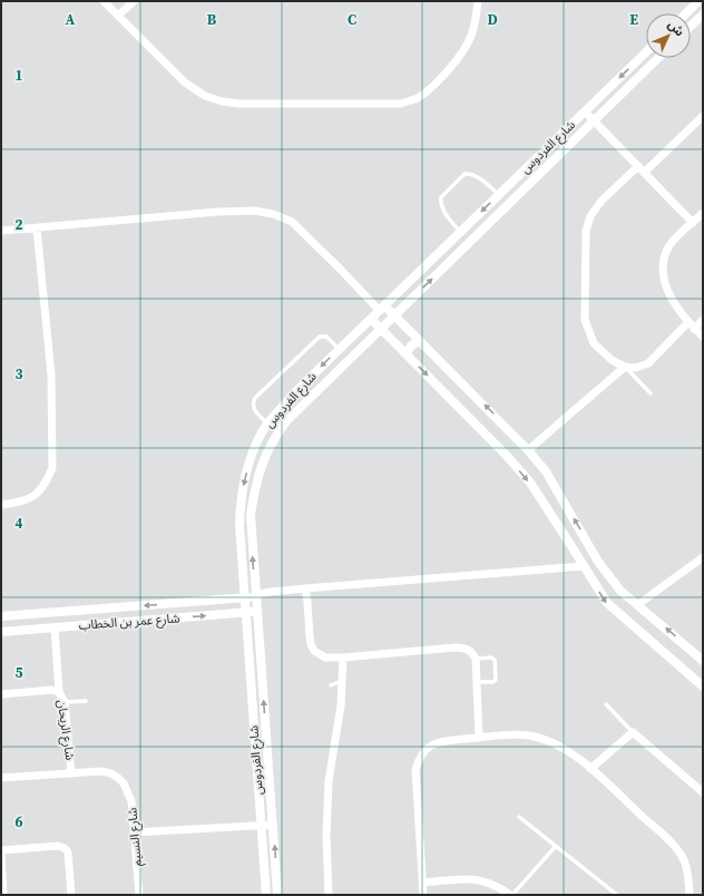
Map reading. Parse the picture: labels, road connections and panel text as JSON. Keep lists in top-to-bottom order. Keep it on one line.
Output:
{"streets":{"street":["شارع الفردوس","شارع عمر بن الخطاب","شارع الريحان","شارع النسيم"]},"crossings":[["شارع الفردوس","شارع عمر بن الخطاب"],["شارع الريحان","شارع النسيم"]],"north":"top right","grid":{"columns":["A","B","C","D","E"],"rows":["1","2","3","4","5","6"]}}
